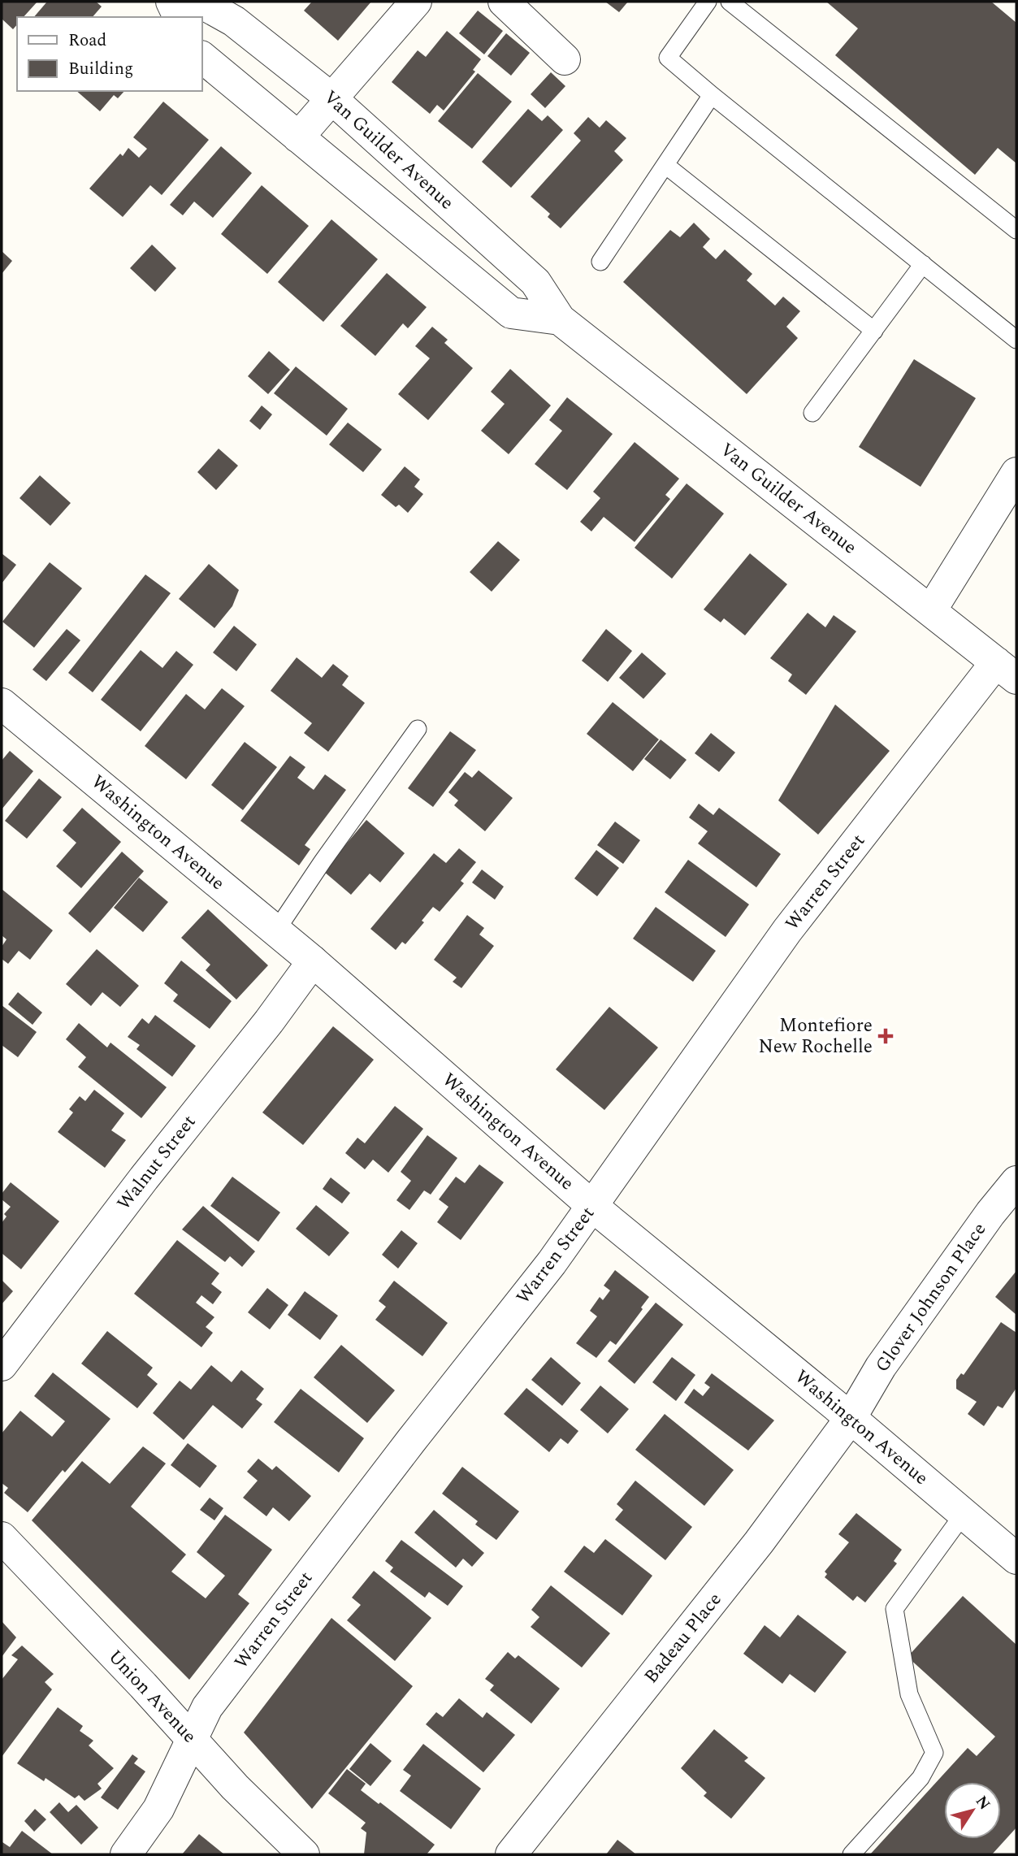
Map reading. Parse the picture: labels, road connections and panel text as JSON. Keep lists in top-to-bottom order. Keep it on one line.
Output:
{"streets":{"street":["Van Guilder Avenue","Washington Avenue","Warren Street","Walnut Street","Glover Johnson Place","Badeau Place","Union Avenue"]},"crossings":[["Van Guilder Avenue","Warren Street"],["Washington Avenue","Warren Street"],["Washington Avenue","Walnut Street"],["Washington Avenue","Glover Johnson Place"],["Washington Avenue","Badeau Place"],["Warren Street","Union Avenue"],["Glover Johnson Place","Badeau Place"]],"places":{"health":["Montefiore New Rochelle"]},"legend":["Road","Building"],"north":"top right"}
